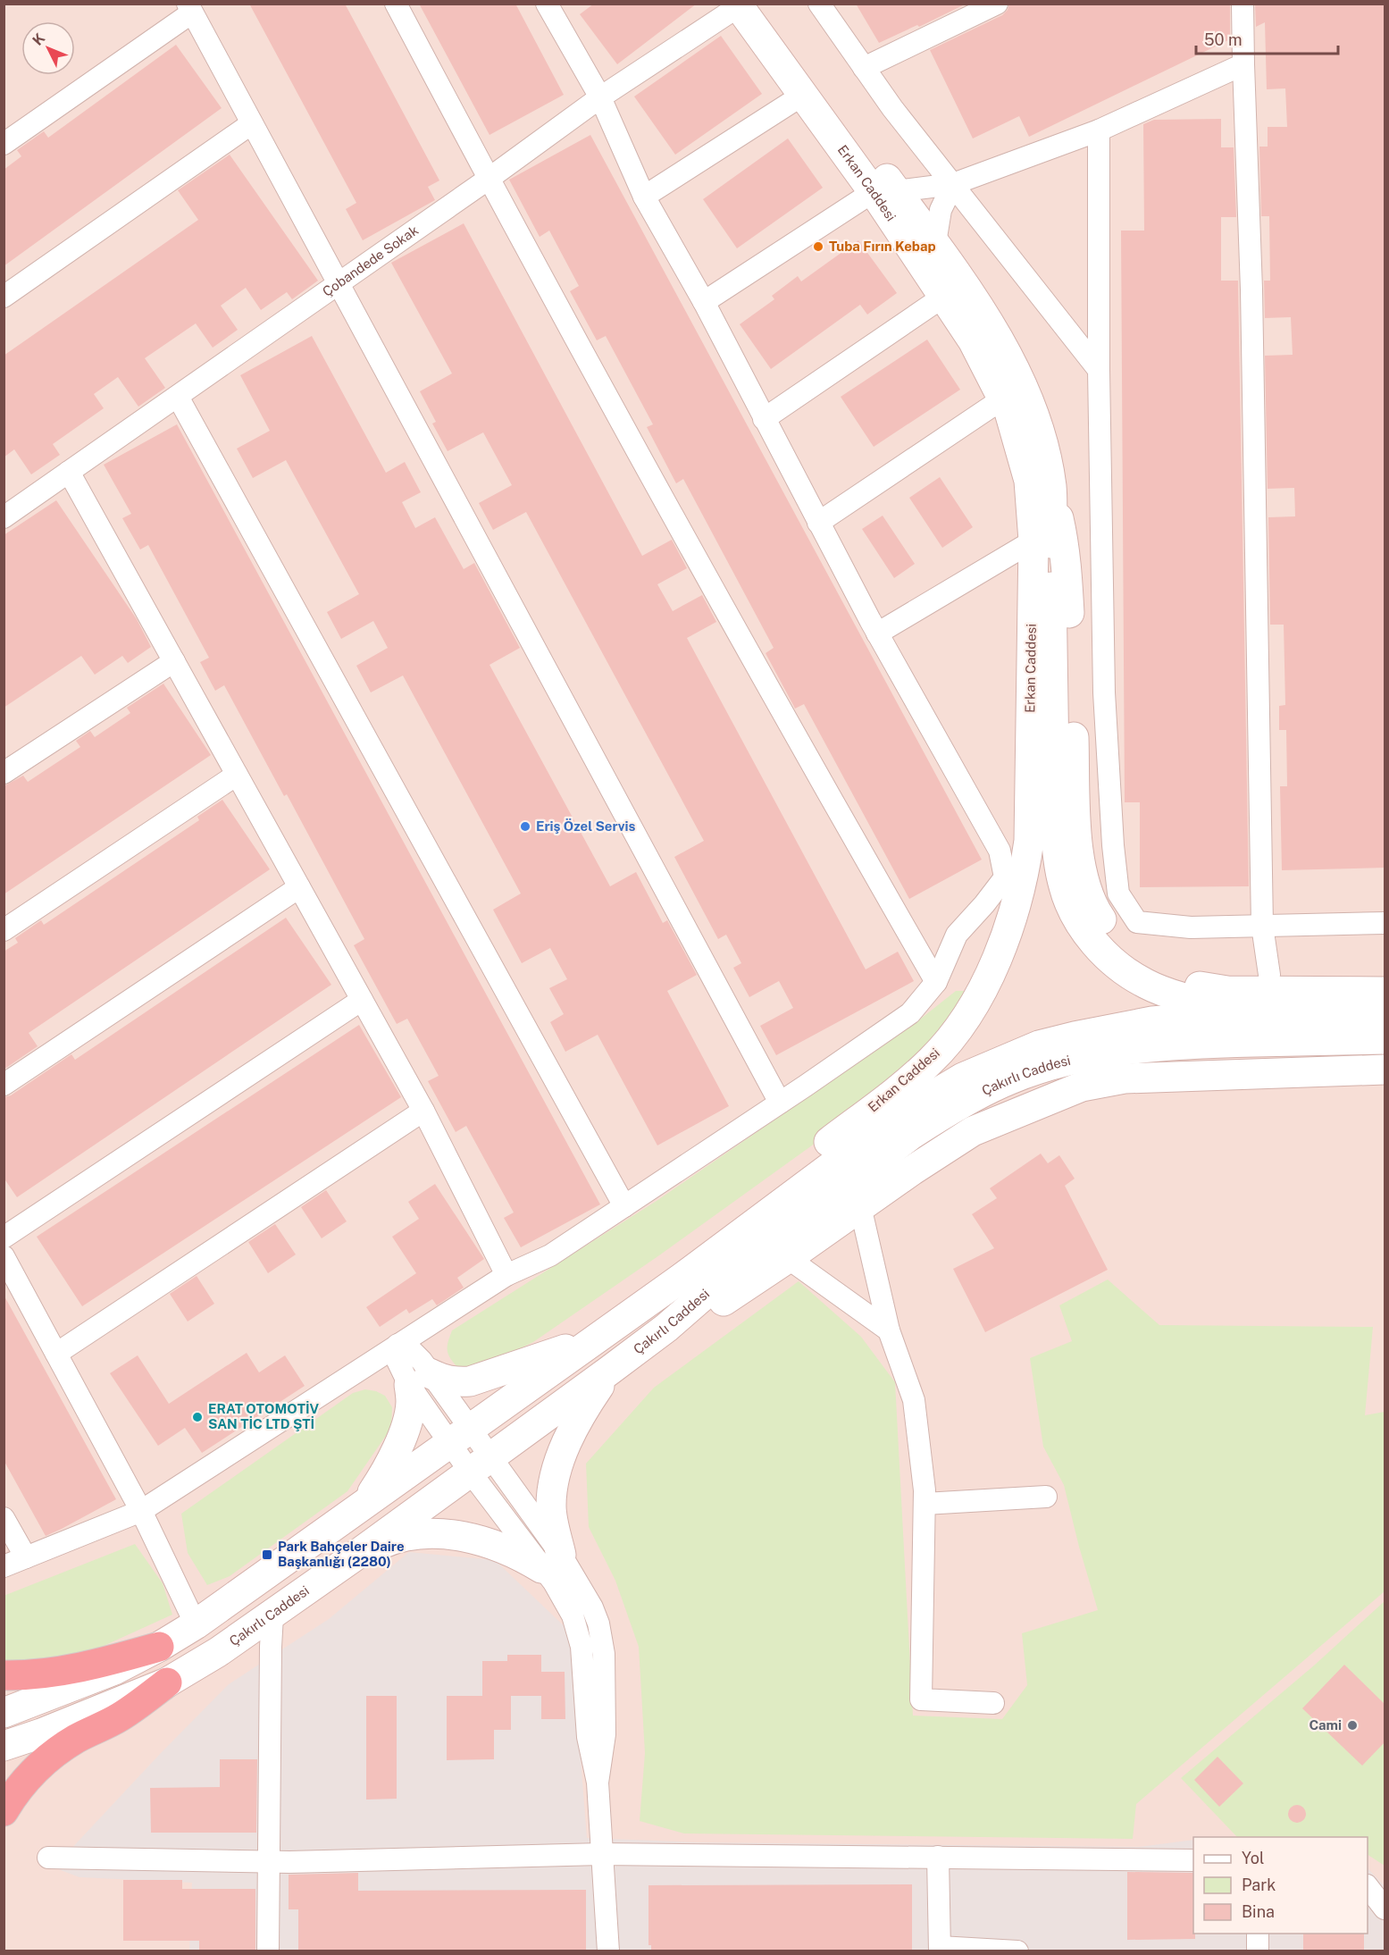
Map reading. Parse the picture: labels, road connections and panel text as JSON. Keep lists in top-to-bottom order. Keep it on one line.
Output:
{"streets":{"main road":["Erkan Caddesi","Çakırlı Caddesi"],"street":["Çobandede Sokak"]},"crossings":[["Erkan Caddesi","Çobandede Sokak"],["Erkan Caddesi","Çakırlı Caddesi"]],"places":{"other":["Tuba Fırın Kebap","Eriş Özel Servis","ERAT OTOMOTİV SAN TİC LTD ŞTİ","Cami"],"transit":["Park Bahçeler Dai̇re Başkanlığı (2280)"]},"legend":["Yol","Park","Bina"],"scale_bar":"50 m","north":"top left"}
